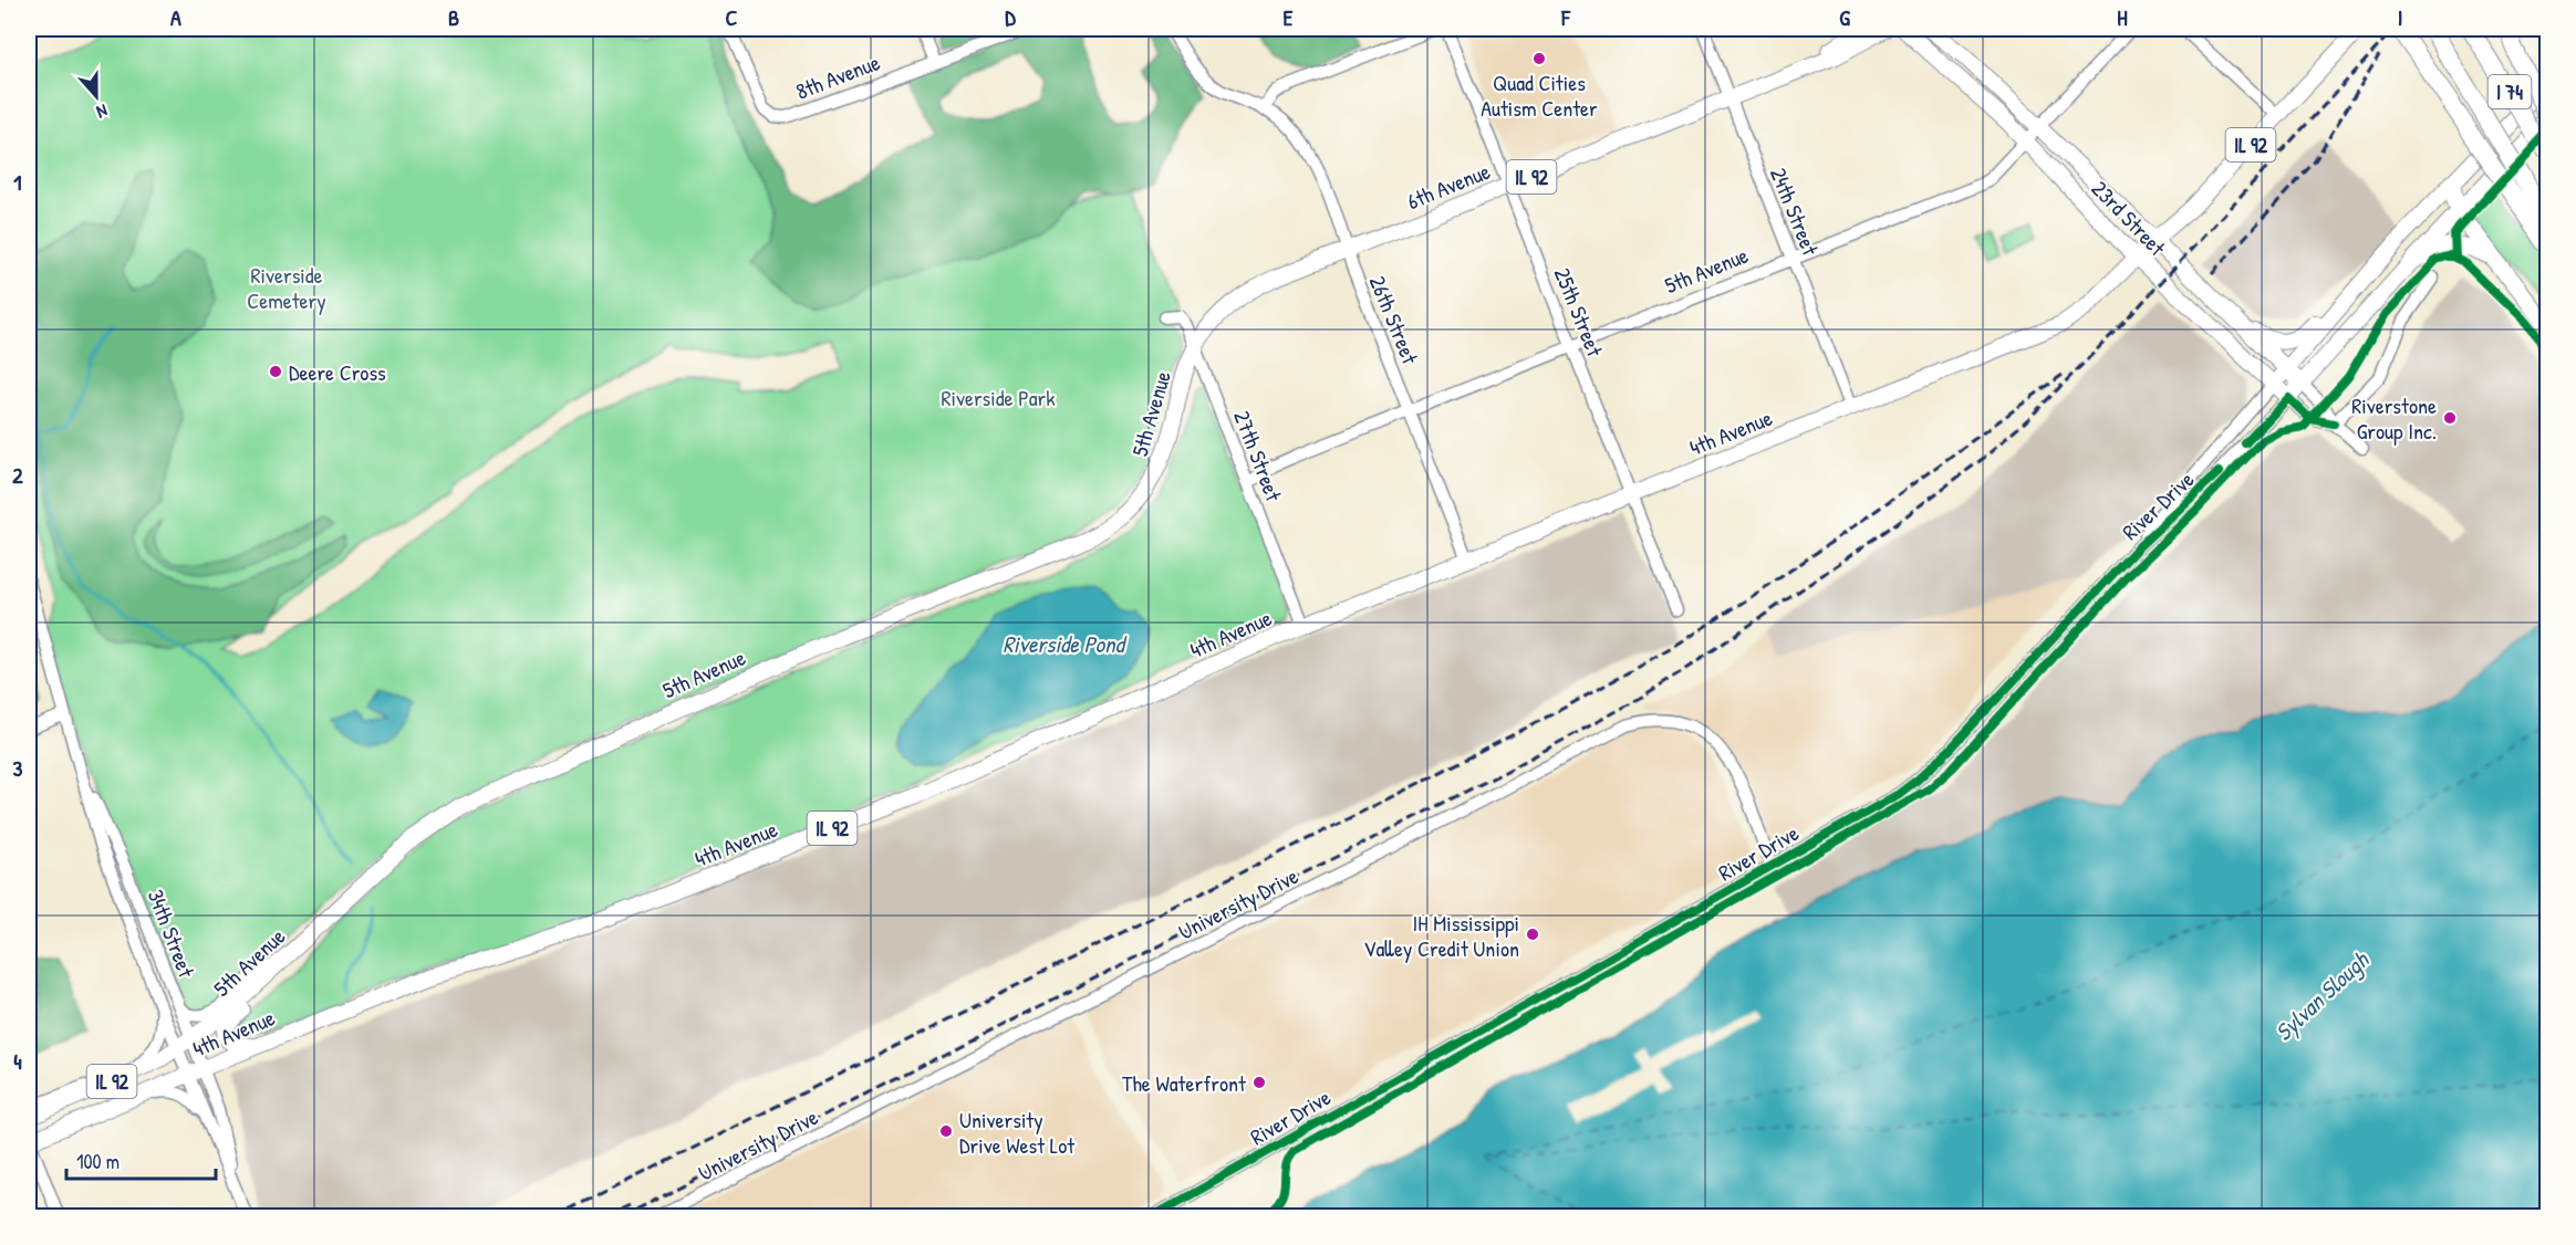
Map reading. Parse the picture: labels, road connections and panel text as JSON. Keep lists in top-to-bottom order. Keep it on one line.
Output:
{"streets":{"highway":["I 74"],"main road":["IL 92","6th Avenue","23rd Street","5th Avenue","4th Avenue","River Drive"],"street":["8th Avenue","24th Street","25th Street","26th Street","27th Street","University Drive","34th Street"]},"crossings":[["6th Avenue","24th Street"],["6th Avenue","5th Avenue"],["6th Avenue","25th Street"],["6th Avenue","26th Street"],["6th Avenue","27th Street"],["24th Street","5th Avenue"],["24th Street","4th Avenue"],["23rd Street","5th Avenue"],["23rd Street","4th Avenue"],["23rd Street","River Drive"],["5th Avenue","25th Street"],["5th Avenue","26th Street"],["5th Avenue","4th Avenue"],["5th Avenue","27th Street"],["5th Avenue","34th Street"],["25th Street","4th Avenue"],["26th Street","4th Avenue"],["4th Avenue","27th Street"],["4th Avenue","34th Street"],["River Drive","University Drive"]],"water":["Riverside Pond","Sylvan Slough"],"parks":["Riverside Cemetery","Riverside Park"],"places":["Quad Cities Autism Center","Deere Cross","Riverstone Group Inc.","IH Mississippi Valley Credit Union","The Waterfront","University Drive West Lot"],"scale_bar":"100 m","north":"bottom","grid":{"columns":["A","B","C","D","E","F","G","H","I"],"rows":["1","2","3","4"]}}
